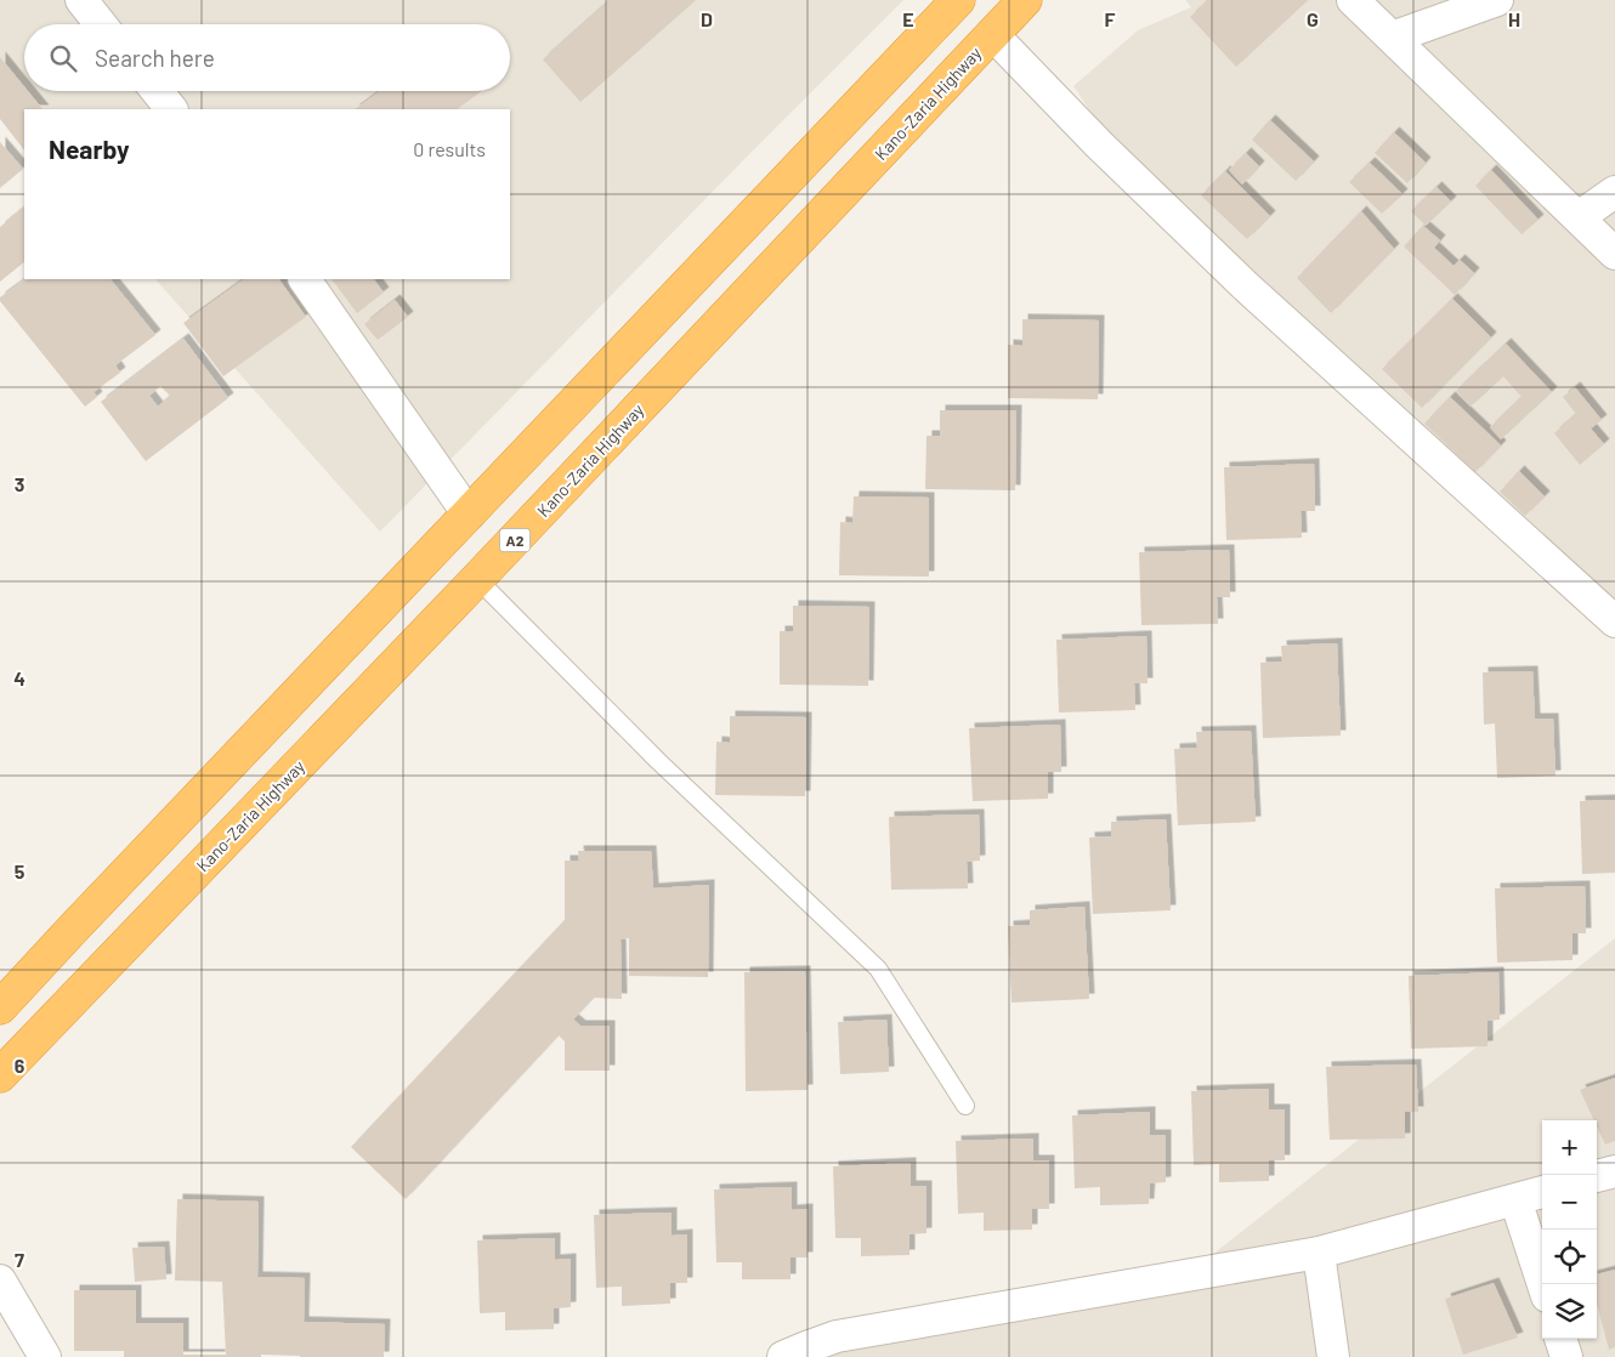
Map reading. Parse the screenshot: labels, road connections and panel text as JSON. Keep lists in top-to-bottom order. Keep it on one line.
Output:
{"streets":{"highway":["Kano-Zaria Highway","A2"]},"page":{"search":"Search here","heading":["Nearby","0 results"],"map_buttons":["+","−"]},"grid":{"columns":["D","E","F","G","H"],"rows":["3","4","5","6","7"]}}
